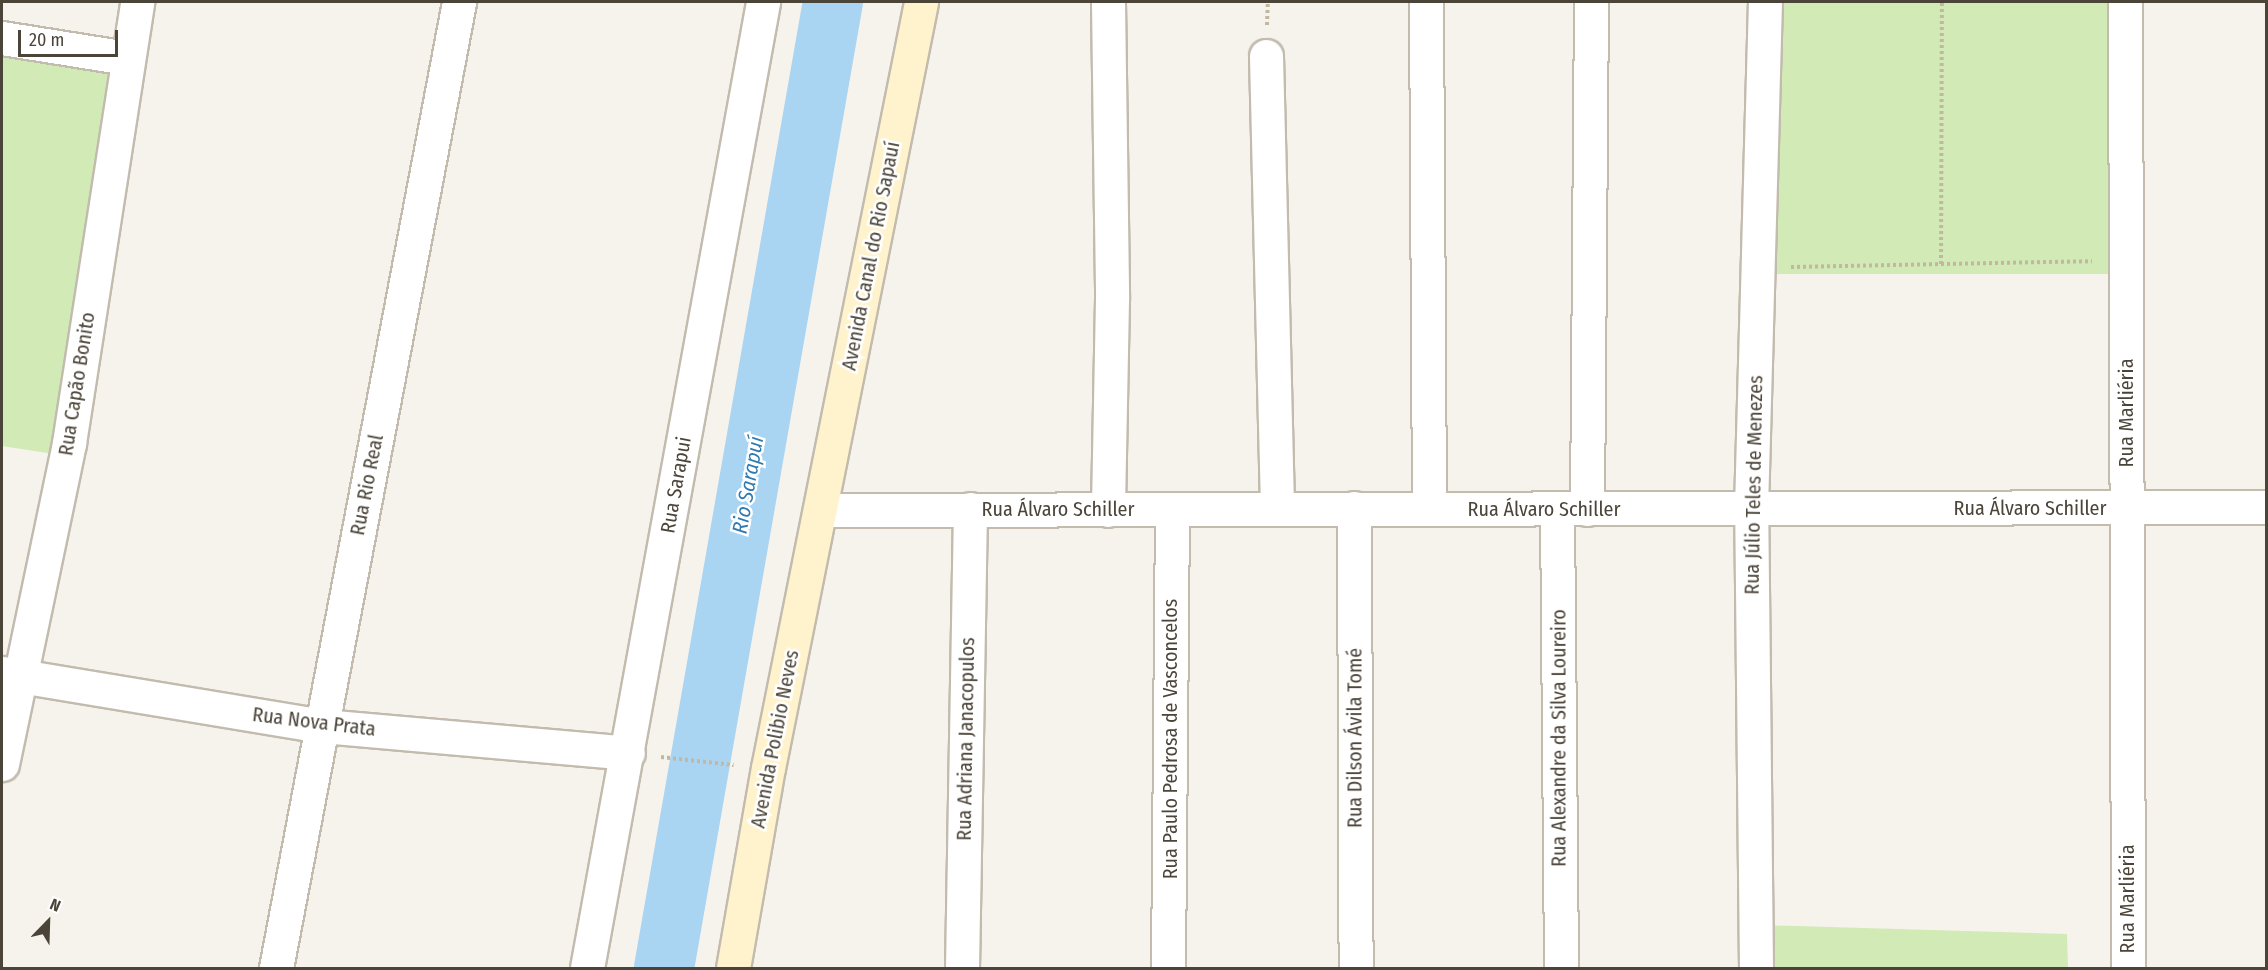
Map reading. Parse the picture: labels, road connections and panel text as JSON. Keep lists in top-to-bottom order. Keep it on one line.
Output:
{"streets":{"street":["Avenida Canal do Rio Sapauí","Rua Capão Bonito","Rua Marliéria","Rua Rio Real","Rua Sarapui","Rua Júlio Teles de Menezes","Rua Álvaro Schiller","Rua Nova Prata","Rua Dilson Ávila Tomé","Rua Alexandre da Silva Loureiro","Avenida Polibio Neves","Rua Adriana Janacopulos","Rua Paulo Pedrosa de Vasconcelos"]},"crossings":[["Avenida Canal do Rio Sapauí","Rua Álvaro Schiller"],["Avenida Canal do Rio Sapauí","Avenida Polibio Neves"],["Rua Capão Bonito","Rua Nova Prata"],["Rua Marliéria","Rua Álvaro Schiller"],["Rua Rio Real","Rua Nova Prata"],["Rua Sarapui","Rua Nova Prata"],["Rua Júlio Teles de Menezes","Rua Álvaro Schiller"],["Rua Álvaro Schiller","Rua Dilson Ávila Tomé"],["Rua Álvaro Schiller","Rua Alexandre da Silva Loureiro"],["Rua Álvaro Schiller","Avenida Polibio Neves"],["Rua Álvaro Schiller","Rua Adriana Janacopulos"],["Rua Álvaro Schiller","Rua Paulo Pedrosa de Vasconcelos"]],"water":["Rio Sarapuí"],"scale_bar":"20 m","north":"top right"}
